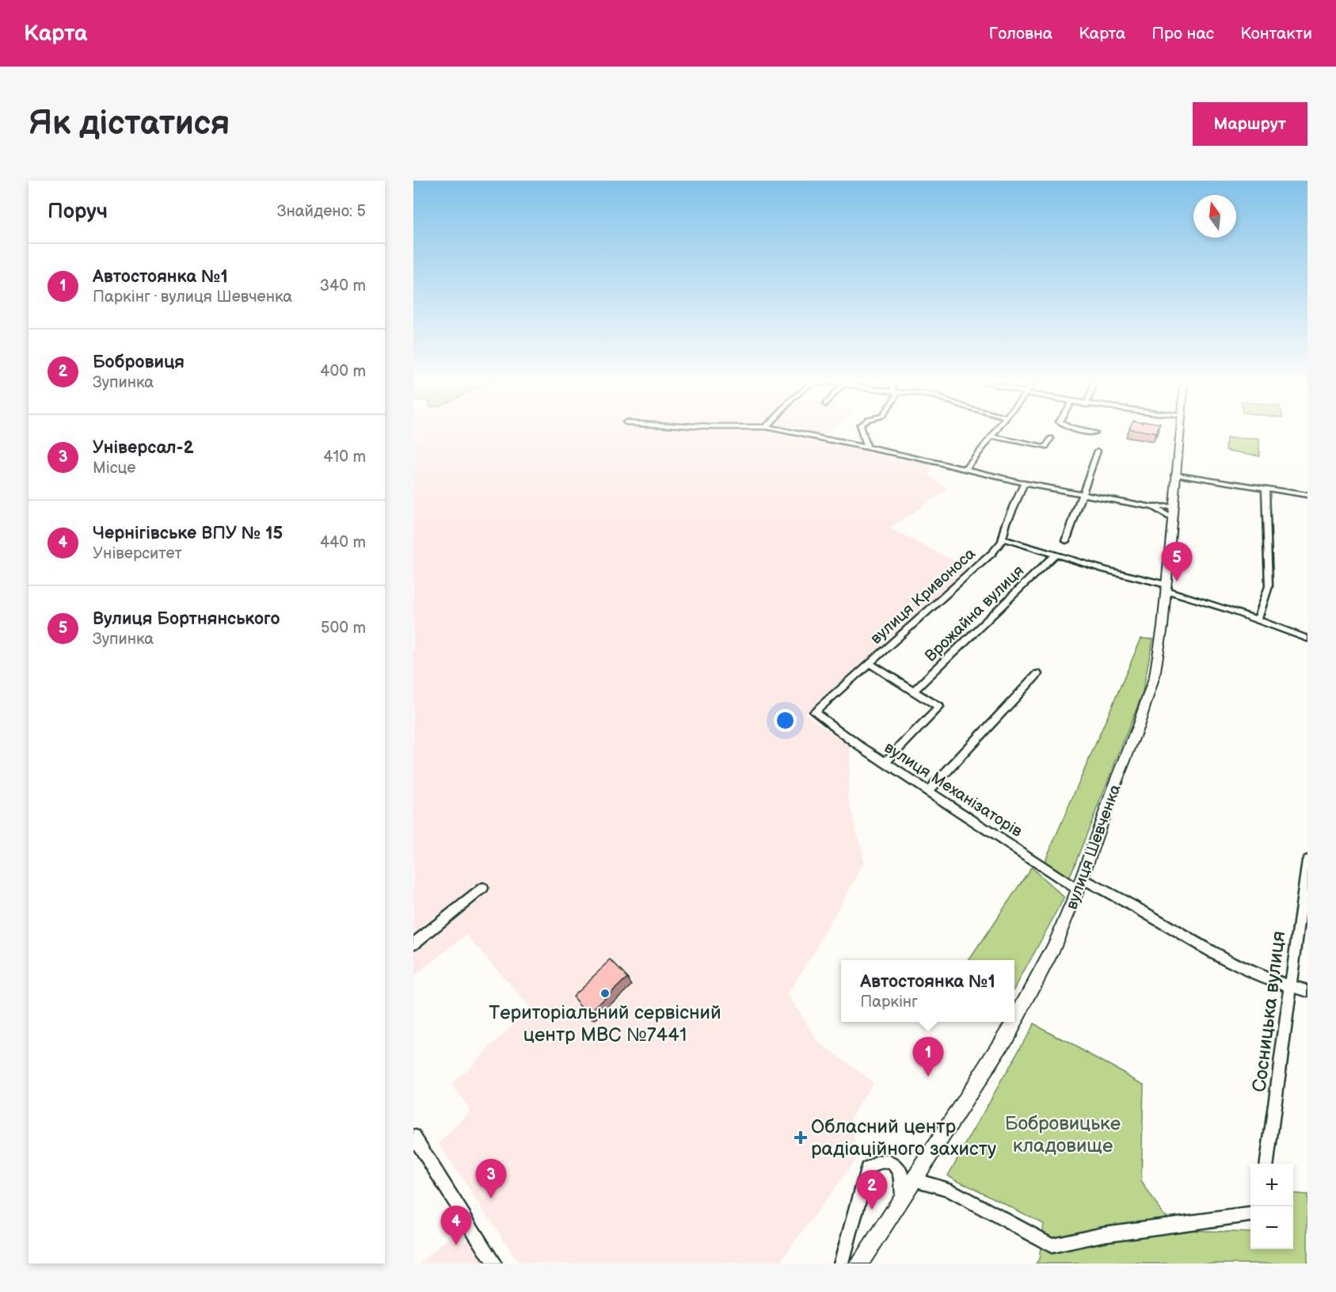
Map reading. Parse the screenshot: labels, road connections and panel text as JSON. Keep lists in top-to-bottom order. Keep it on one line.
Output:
{"streets":{"main road":["вулиця Шевченка"],"street":["вулиця Кривоноса","Врожайна вулиця","вулиця Механізаторів","Сосницька вулиця"]},"crossings":[["вулиця Кривоноса","вулиця Механізаторів"],["вулиця Механізаторів","вулиця Шевченка"],["вулиця Механізаторів","Сосницька вулиця"]],"parks":["Бобровицьке кладовище"],"places":{"other":["Територіальний сервісний центр МВС №7441"],"health":["Обласний центр радіаційного захисту"]},"north":"top","page":{"header":"Карта","nav":["Головна","Карта","Про нас","Контакти"],"buttons":"Маршрут","title":"Як дістатися","heading":["Поруч","Знайдено: 5"],"list":[{"mark":"1","name":"Автостоянка №1","note":"Паркінг · вулиця Шевченка","value":"340 m"},{"mark":"2","name":"Бобровиця","note":"Зупинка","value":"400 m"},{"mark":"3","name":"Універсал-2","note":"Місце","value":"410 m"},{"mark":"4","name":"Чернігівське ВПУ № 15","note":"Університет","value":"440 m"},{"mark":"5","name":"Вулиця Бортнянського","note":"Зупинка","value":"500 m"}],"pins":["5","1","3","2","4"],"popup":["Автостоянка №1","Паркінг"],"map_buttons":["+","−"]}}
